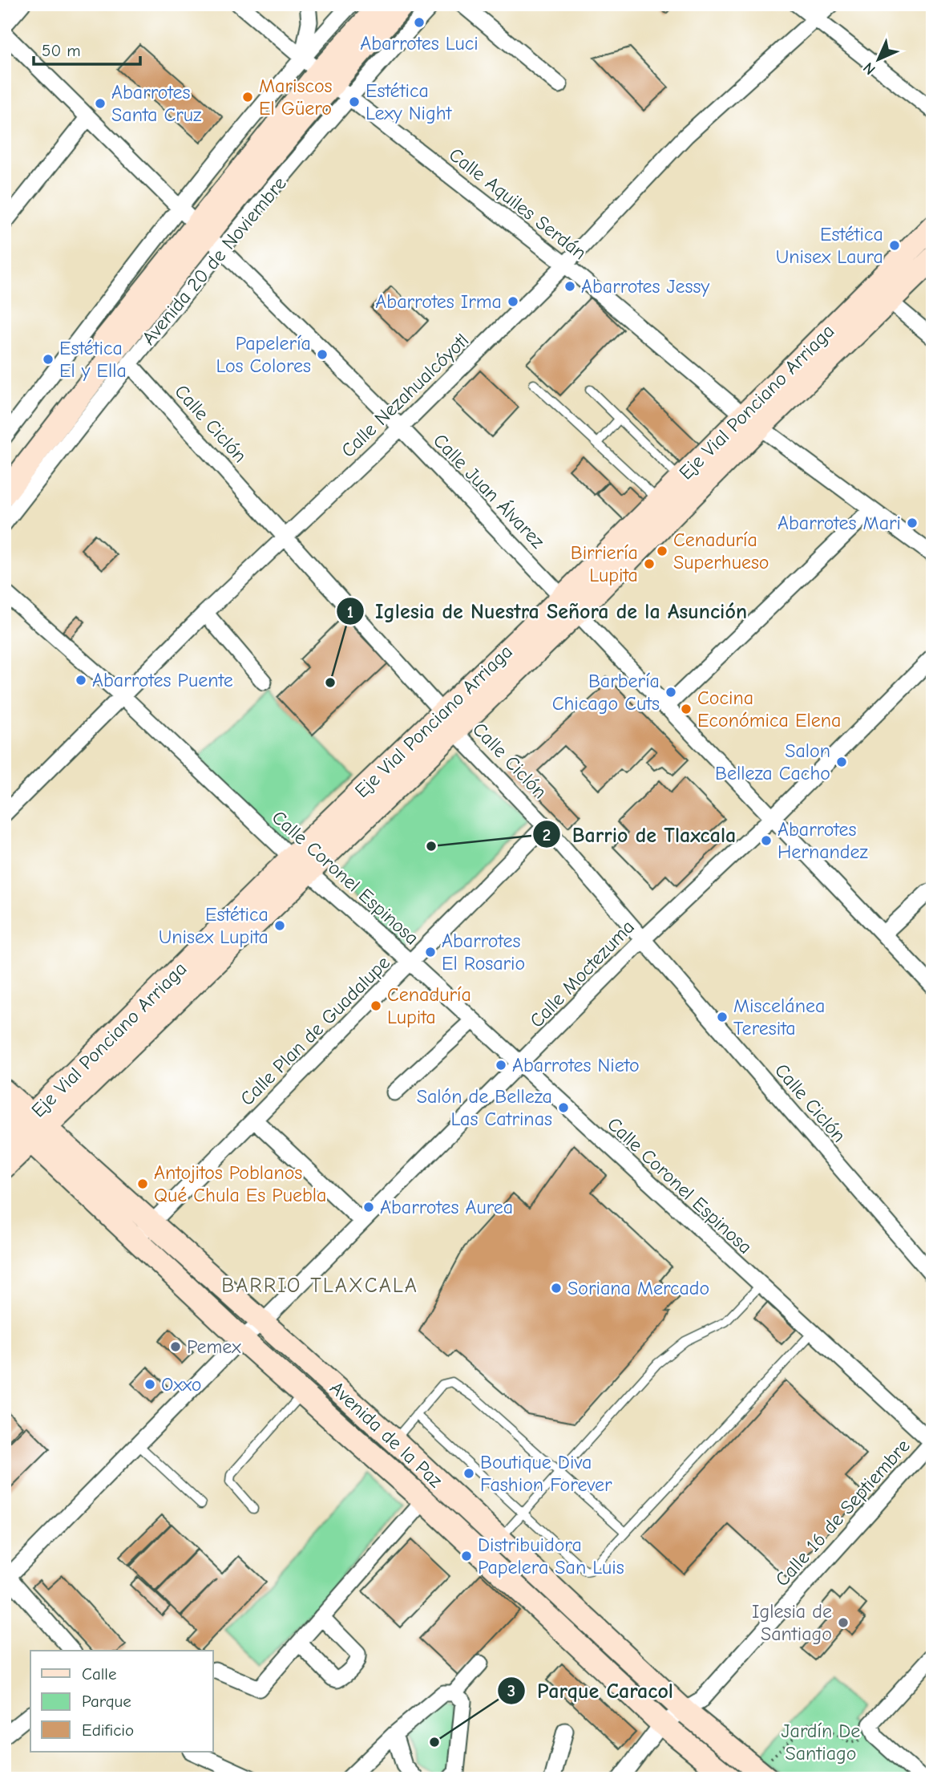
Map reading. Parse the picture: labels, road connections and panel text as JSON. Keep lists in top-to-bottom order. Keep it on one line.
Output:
{"streets":{"main road":["Avenida 20 de Noviembre","Eje Vial Ponciano Arriaga","Avenida de la Paz"],"street":["Calle Aquiles Serdán","Calle Nezahualcóyotl","Calle Ciclón","Calle Juan Álvarez","Calle Coronel Espinosa","Calle Moctezuma","Calle Plan de Guadalupe","Calle 16 de Septiembre"]},"crossings":[["Calle Aquiles Serdán","Avenida 20 de Noviembre"],["Calle Aquiles Serdán","Calle Nezahualcóyotl"],["Calle Aquiles Serdán","Eje Vial Ponciano Arriaga"],["Avenida 20 de Noviembre","Calle Ciclón"],["Avenida 20 de Noviembre","Calle Juan Álvarez"],["Calle Nezahualcóyotl","Calle Ciclón"],["Calle Nezahualcóyotl","Calle Juan Álvarez"],["Calle Nezahualcóyotl","Calle Coronel Espinosa"],["Eje Vial Ponciano Arriaga","Calle Ciclón"],["Eje Vial Ponciano Arriaga","Calle Juan Álvarez"],["Eje Vial Ponciano Arriaga","Calle Coronel Espinosa"],["Eje Vial Ponciano Arriaga","Avenida de la Paz"],["Calle Ciclón","Calle Moctezuma"],["Calle Ciclón","Calle Plan de Guadalupe"],["Calle Juan Álvarez","Calle Moctezuma"],["Calle Coronel Espinosa","Calle Moctezuma"],["Calle Coronel Espinosa","Calle Plan de Guadalupe"],["Calle Coronel Espinosa","Calle 16 de Septiembre"],["Calle Moctezuma","Avenida de la Paz"],["Calle Plan de Guadalupe","Avenida de la Paz"],["Avenida de la Paz","Calle 16 de Septiembre"]],"districts":["BARRIO TLAXCALA"],"parks":["Jardín De Santiago"],"places":["Abarrotes Luci","Mariscos El Güero","Estética Lexy Night","Abarrotes Santa Cruz","Estética Unisex Laura","Abarrotes Jessy","Abarrotes Irma","Papelería Los Colores","Estética El y Ella","Abarrotes Mari","Cenaduría Superhueso","Birriería Lupita","Abarrotes Puente","Iglesia de Nuestra Señora de la Asunción","Barbería Chicago Cuts","Cocina Económica Elena","Salon Belleza Cacho","Abarrotes Hernandez","Barrio de Tlaxcala","Estética Unisex Lupita","Abarrotes El Rosario","Cenaduría Lupita","Miscelánea Teresita","Abarrotes Nieto","Salón de Belleza Las Catrinas","Antojitos Poblanos Qué Chula Es Puebla","Abarrotes Aurea","Soriana Mercado","Pemex","Oxxo","Boutique Diva Fashion Forever","Distribuidora Papelera San Luis","Iglesia de Santiago","Parque Caracol"],"legend":["Calle","Parque","Edificio"],"scale_bar":"50 m","north":"bottom left"}
